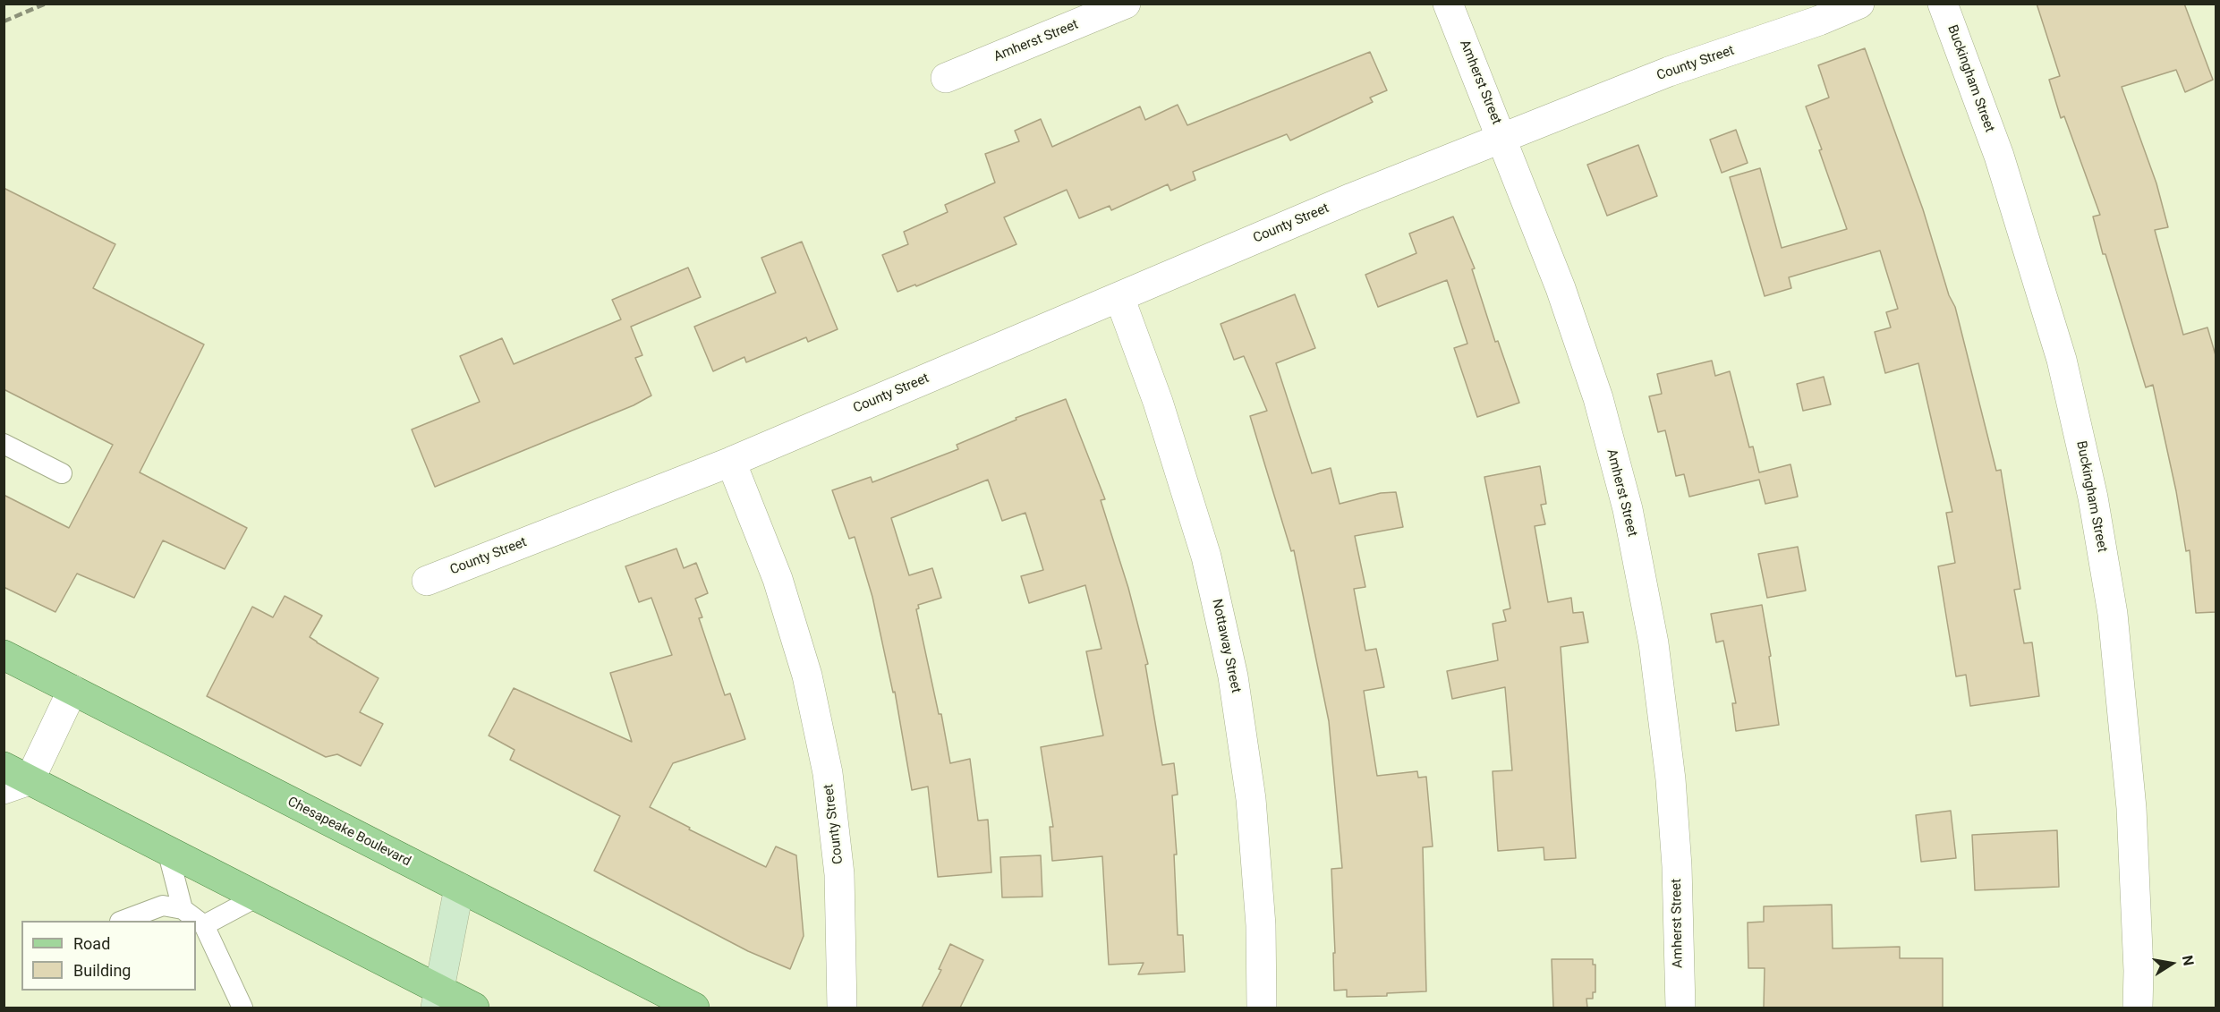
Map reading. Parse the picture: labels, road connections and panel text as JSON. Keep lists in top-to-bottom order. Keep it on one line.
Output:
{"streets":{"main road":["Chesapeake Boulevard"],"street":["Amherst Street","County Street","Buckingham Street","Nottaway Street"]},"crossings":[["Amherst Street","County Street"],["County Street","Nottaway Street"]],"legend":["Road","Building"],"north":"right"}
